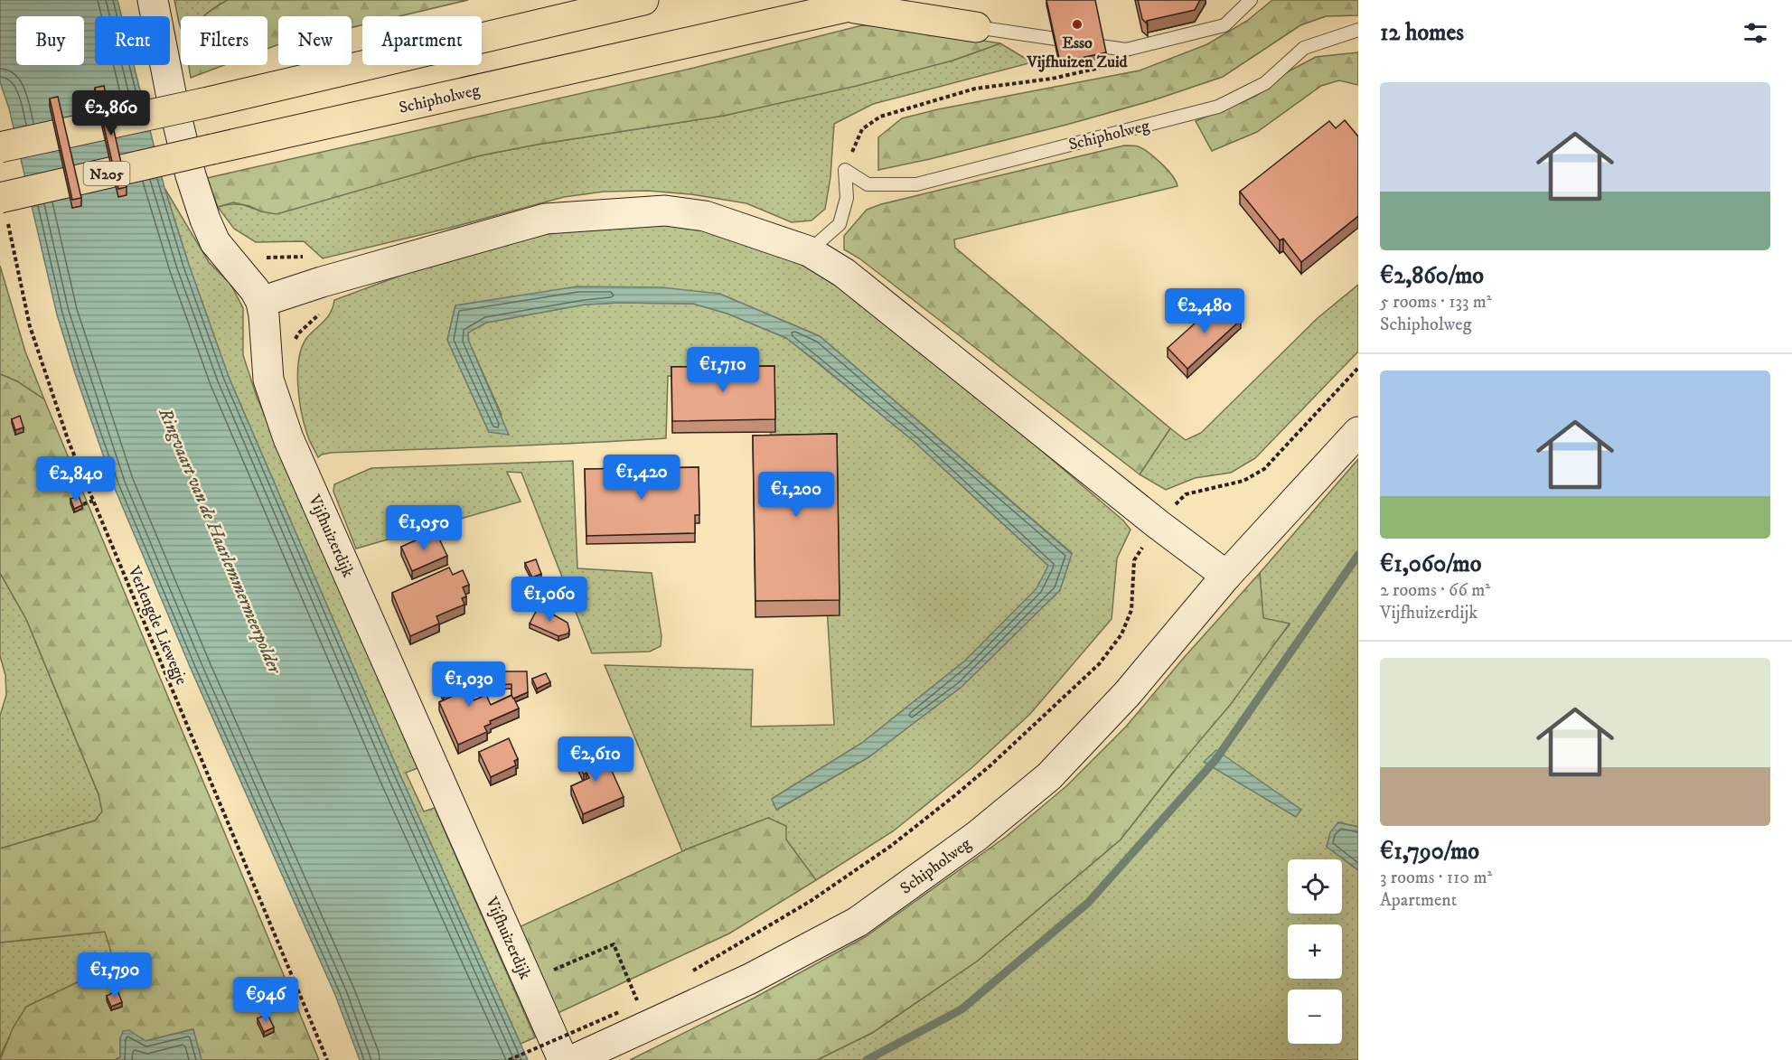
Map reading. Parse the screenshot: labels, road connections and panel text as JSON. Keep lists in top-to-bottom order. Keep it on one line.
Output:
{"streets":{"highway":["Schipholweg","N205"],"street":["Vijfhuizerdijk"],"path":["Verlengde Liewegje"]},"crossings":[["Schipholweg","Verlengde Liewegje"]],"water":["Ringvaart van de Haarlemmermeerpolder"],"places":["Esso Vijfhuizen Zuid"],"page":{"heading":"12 homes","chip":["Buy","Rent","Filters","New","Apartment"],"list":[{"name":"€2,860/mo","note":"5 rooms · 133 m² · Schipholweg"},{"name":"€1,060/mo","note":"2 rooms · 66 m² · Vijfhuizerdijk"},{"name":"€1,790/mo","note":"3 rooms · 110 m² · Apartment"}],"price":["€2,860","€2,480","€1,710","€1,420","€2,840","€1,200","€1,050","€1,060","€1,030","€2,610","€1,790","€946"],"map_buttons":["+","−"]}}
